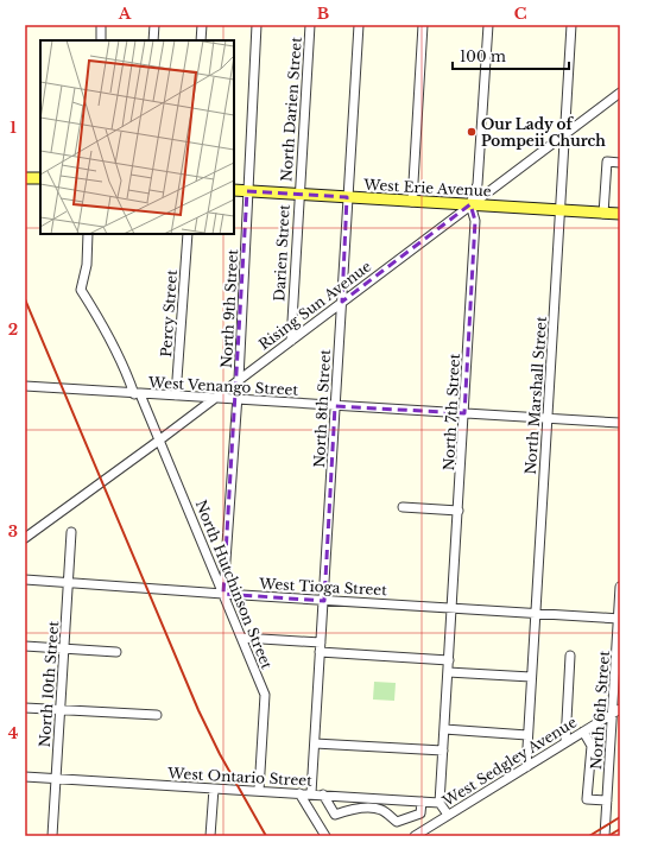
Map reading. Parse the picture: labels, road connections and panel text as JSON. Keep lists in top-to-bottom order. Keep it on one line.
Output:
{"streets":{"main road":["West Erie Avenue"],"street":["North Darien Street","Darien Street","Rising Sun Avenue","North 9th Street","Percy Street","West Venango Street","North Marshall Street","North 8th Street","North 7th Street","North Hutchinson Street","West Tioga Street","North 10th Street","North 6th Street","West Sedgley Avenue","West Ontario Street"]},"crossings":[["North Darien Street","West Erie Avenue"],["North Darien Street","Darien Street"],["West Erie Avenue","Darien Street"],["West Erie Avenue","Rising Sun Avenue"],["West Erie Avenue","North 9th Street"],["West Erie Avenue","North Marshall Street"],["West Erie Avenue","North 8th Street"],["West Erie Avenue","North 7th Street"],["Darien Street","Rising Sun Avenue"],["Rising Sun Avenue","North 9th Street"],["Rising Sun Avenue","West Venango Street"],["Rising Sun Avenue","North Marshall Street"],["Rising Sun Avenue","North 8th Street"],["Rising Sun Avenue","North 7th Street"],["Rising Sun Avenue","North Hutchinson Street"],["North 9th Street","West Venango Street"],["North 9th Street","North Hutchinson Street"],["North 9th Street","West Tioga Street"],["Percy Street","West Venango Street"],["West Venango Street","North Marshall Street"],["West Venango Street","North 8th Street"],["West Venango Street","North 7th Street"],["West Venango Street","North Hutchinson Street"],["North Marshall Street","West Tioga Street"],["North Marshall Street","West Sedgley Avenue"],["North 8th Street","West Tioga Street"],["North 8th Street","West Ontario Street"],["North 7th Street","West Tioga Street"],["North 7th Street","West Ontario Street"],["North Hutchinson Street","West Tioga Street"],["North Hutchinson Street","West Ontario Street"],["West Tioga Street","North 10th Street"],["West Tioga Street","North 6th Street"],["North 10th Street","West Ontario Street"],["North 6th Street","West Sedgley Avenue"]],"places":["Our Lady of Pompeii Church"],"scale_bar":"100 m","grid":{"columns":["A","B","C"],"rows":["1","2","3","4"]}}
